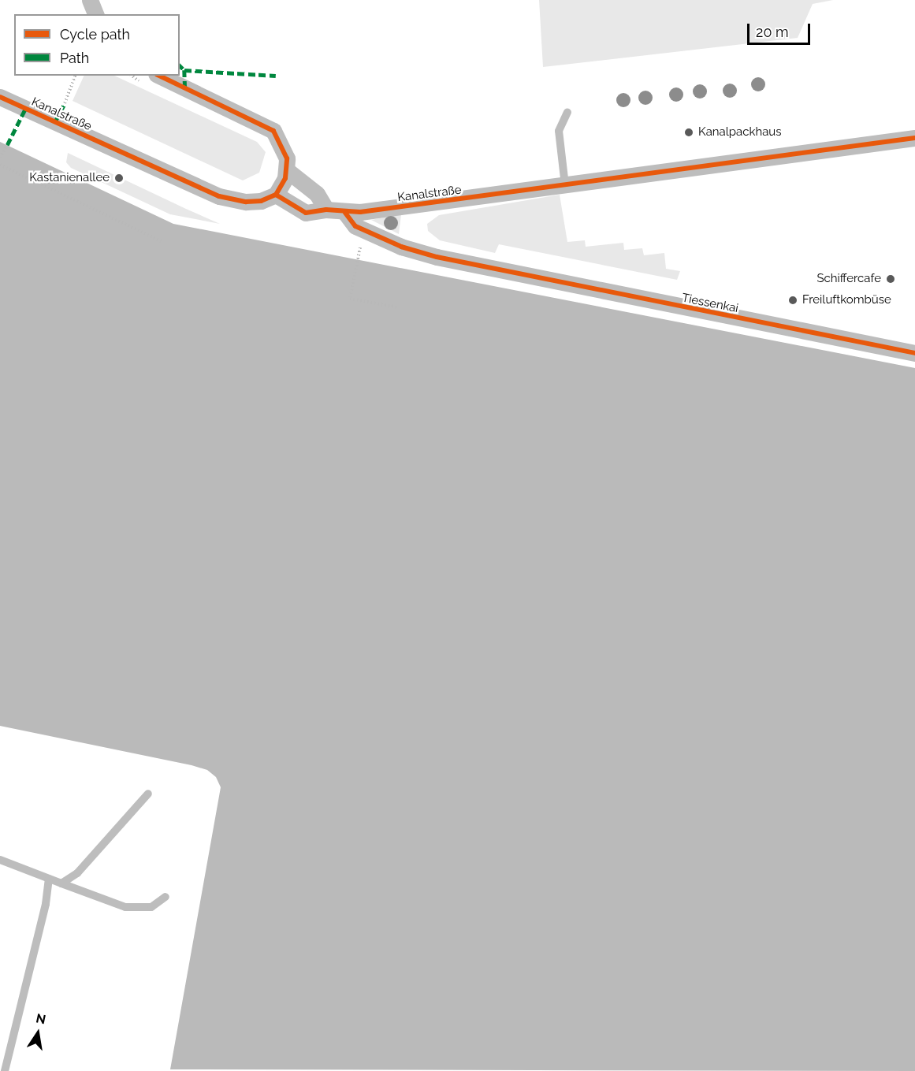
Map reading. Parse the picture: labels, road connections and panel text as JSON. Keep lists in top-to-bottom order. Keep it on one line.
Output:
{"streets":{"street":["Kanalstraße","Tiessenkai"]},"crossings":[["Kanalstraße","Tiessenkai"]],"places":["Kanalpackhaus","Kastanienallee","Schiffercafe","Freiluftkombüse"],"legend":["Cycle path","Path"],"scale_bar":"20 m","north":"top"}
